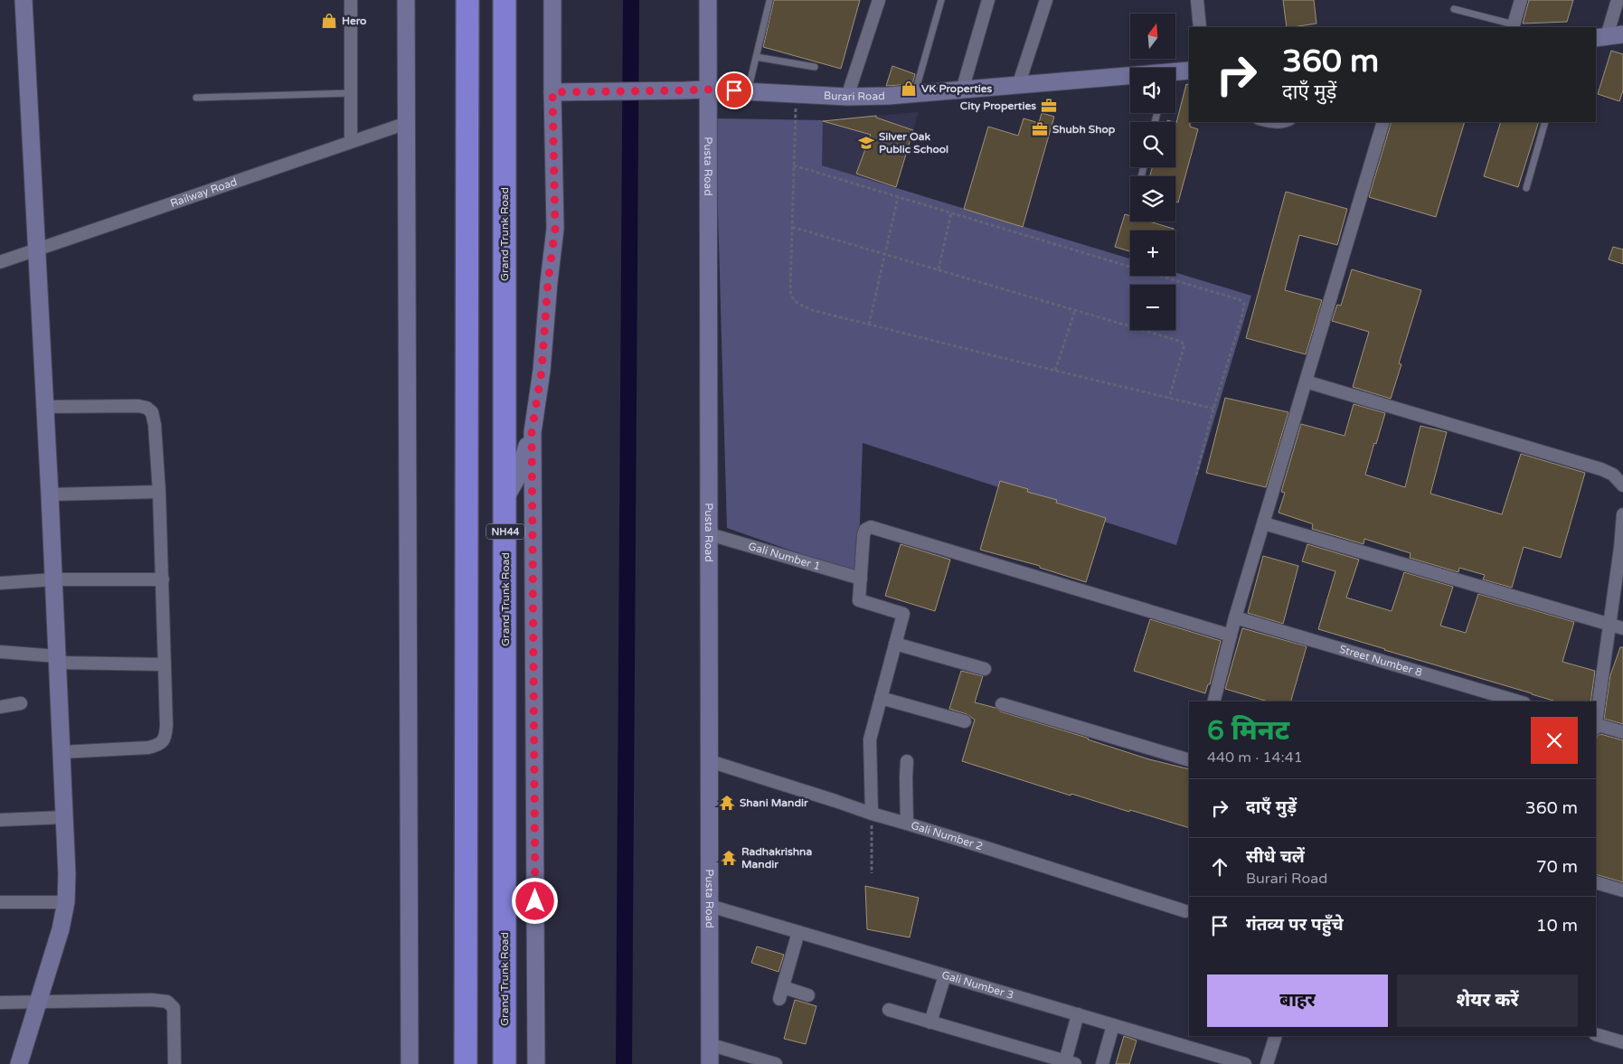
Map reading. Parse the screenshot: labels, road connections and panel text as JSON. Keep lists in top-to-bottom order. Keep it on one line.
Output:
{"streets":{"highway":["Grand Trunk Road","NH44"],"main road":["Burari Road","Pusta Road"],"street":["Railway Road","Gali Number 1","Street Number 8","Gali Number 2","Gali Number 3"]},"crossings":[["Burari Road","Pusta Road"],["Pusta Road","Gali Number 1"],["Pusta Road","Gali Number 2"],["Pusta Road","Gali Number 3"]],"places":{"shop":["Hero","VK Properties"],"office":["City Properties","Shubh Shop"],"school or university":["Silver Oak Public School"],"temple":["Shani Mandir","Radhakrishna Mandir"]},"north":"top","page":{"map_buttons":["+","−"],"turn":["360 m","दाएँ मुड़ें"],"heading":["6 मिनट","440 m · 14:41"],"list":[{"name":"दाएँ मुड़ें","value":"360 m"},{"name":"सीधे चलें","note":"Burari Road","value":"70 m"},{"name":"गंतव्य पर पहुँचे","value":"10 m"}],"buttons":["बाहर","शेयर करें"]}}
